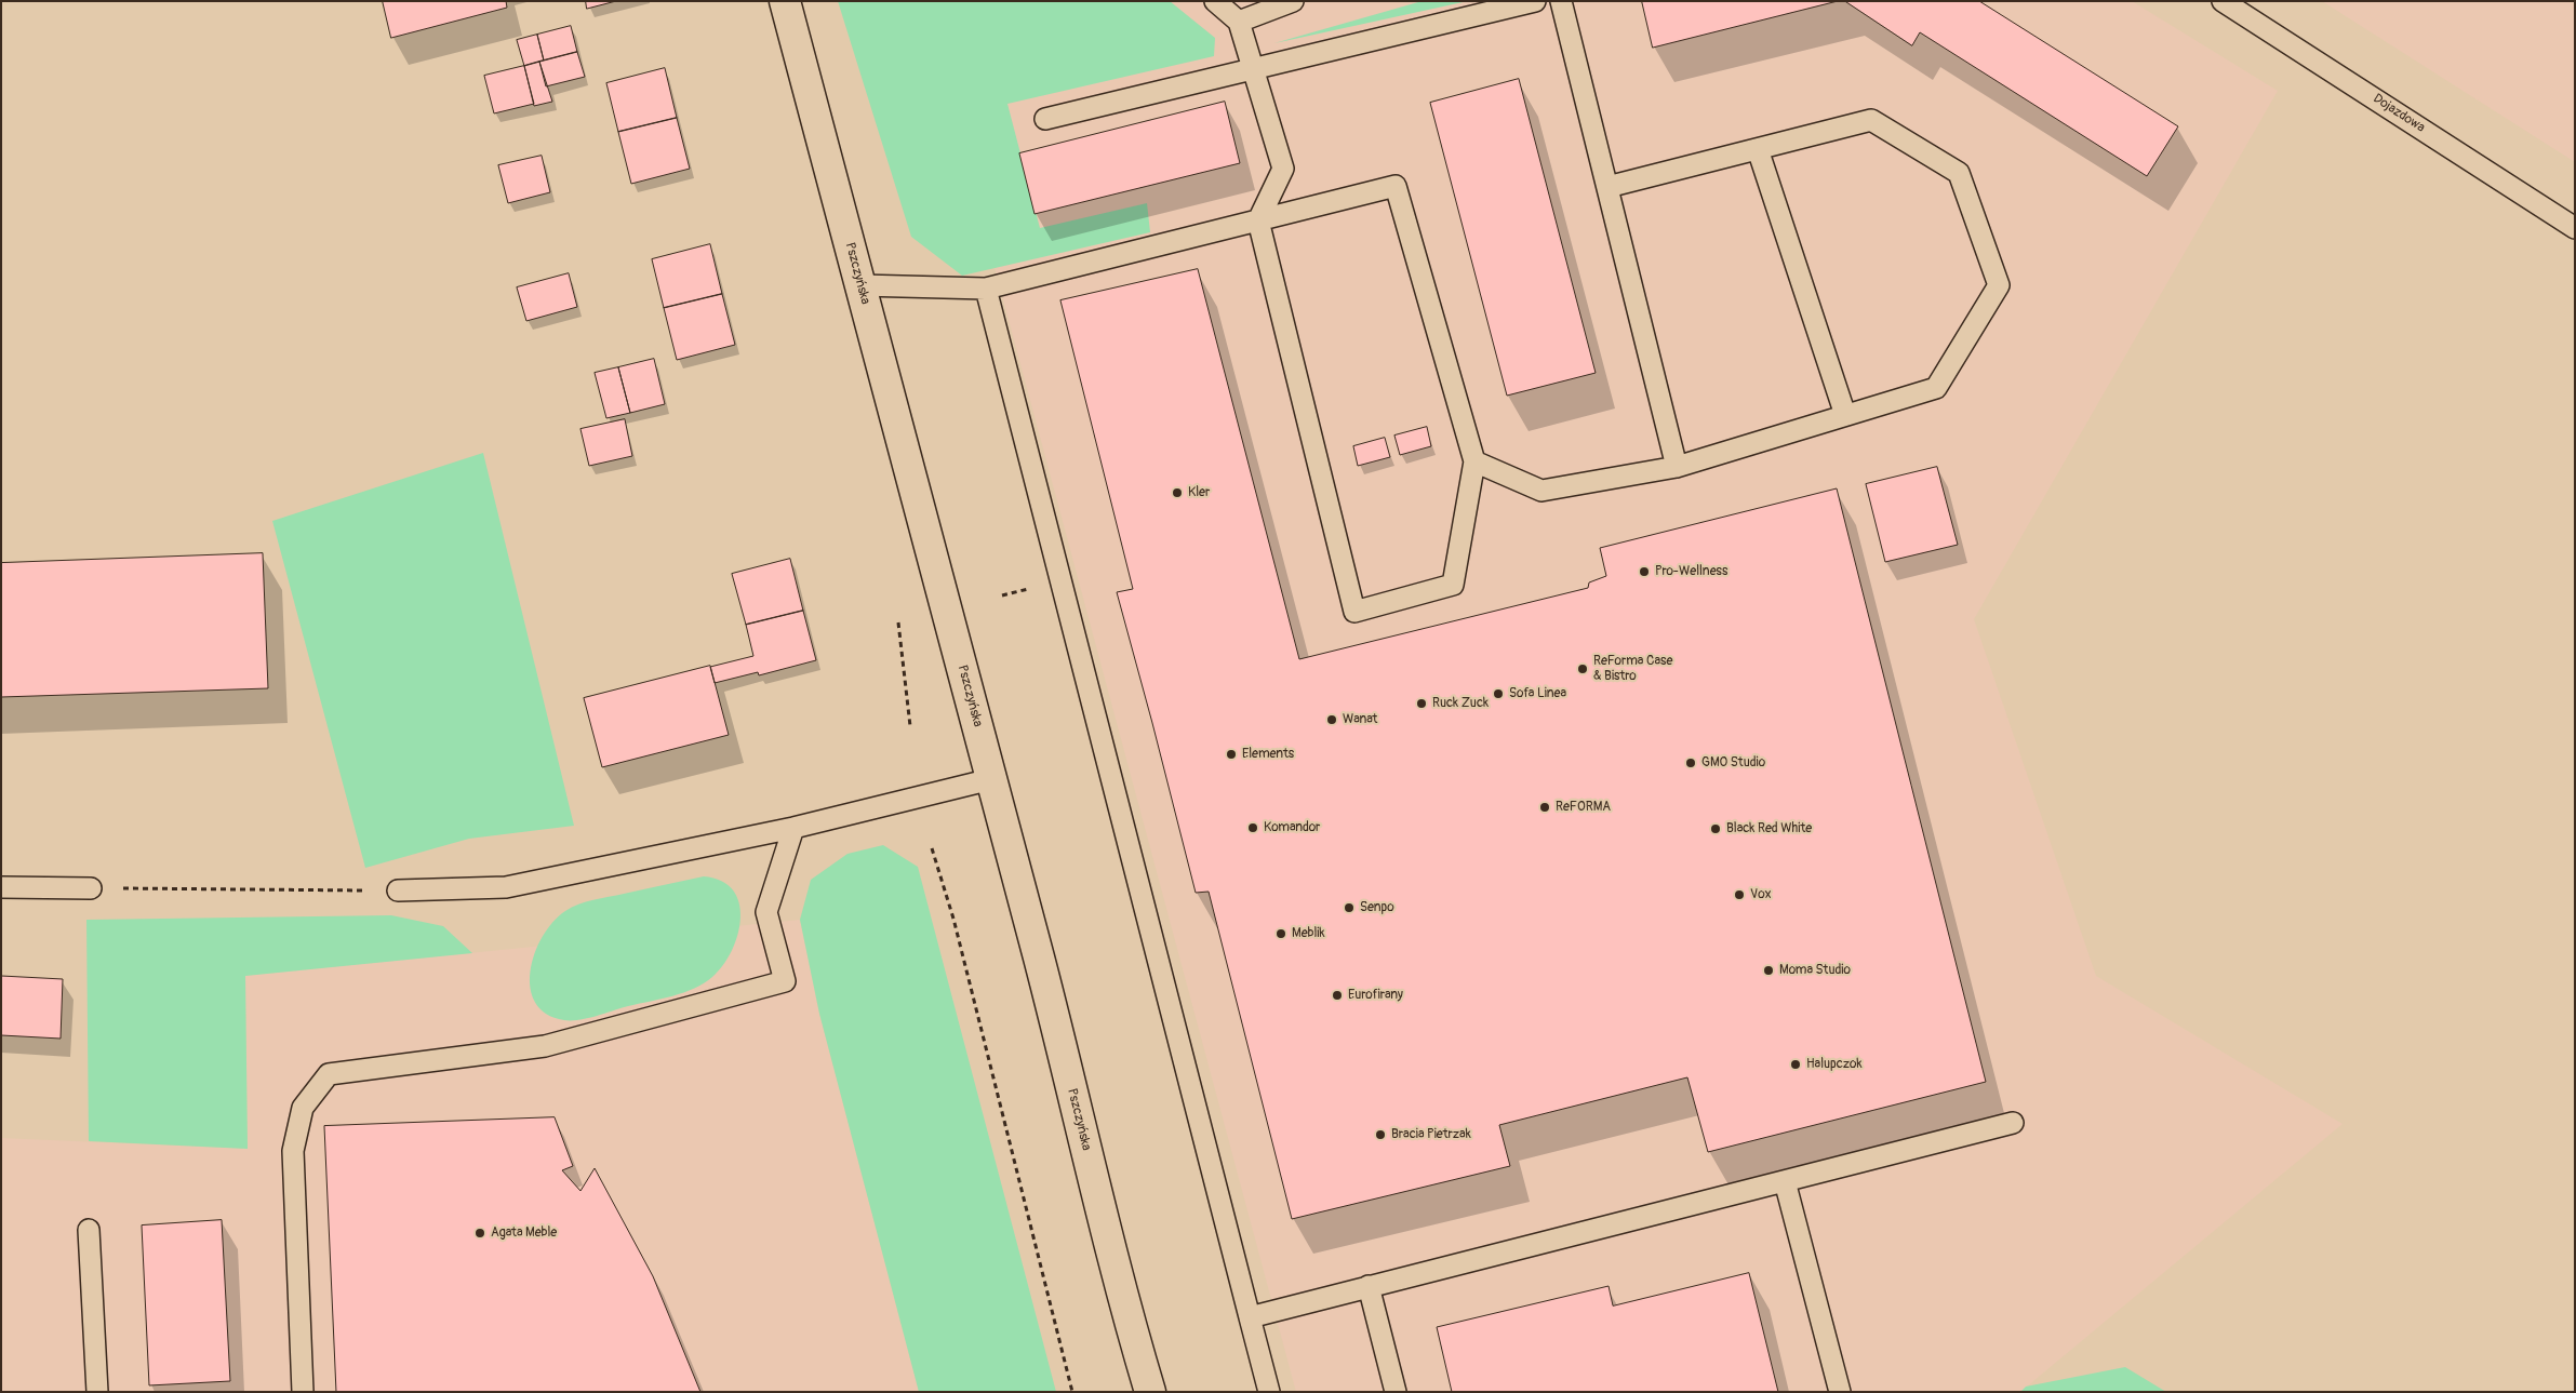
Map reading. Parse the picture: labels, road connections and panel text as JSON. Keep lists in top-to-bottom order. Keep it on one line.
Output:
{"streets":{"main road":["Pszczyńska"],"lane":["Dojazdowa"]},"places":["Kler","Pro-Wellness","ReForma Case & Bistro","Sofa Linea","Ruck Zuck","Wanat","Elements","GMO Studio","ReFORMA","Komandor","Black Red White","Vox","Senpo","Meblik","Moma Studio","Eurofirany","Halupczok","Bracia Pietrzak","Agata Meble"]}
